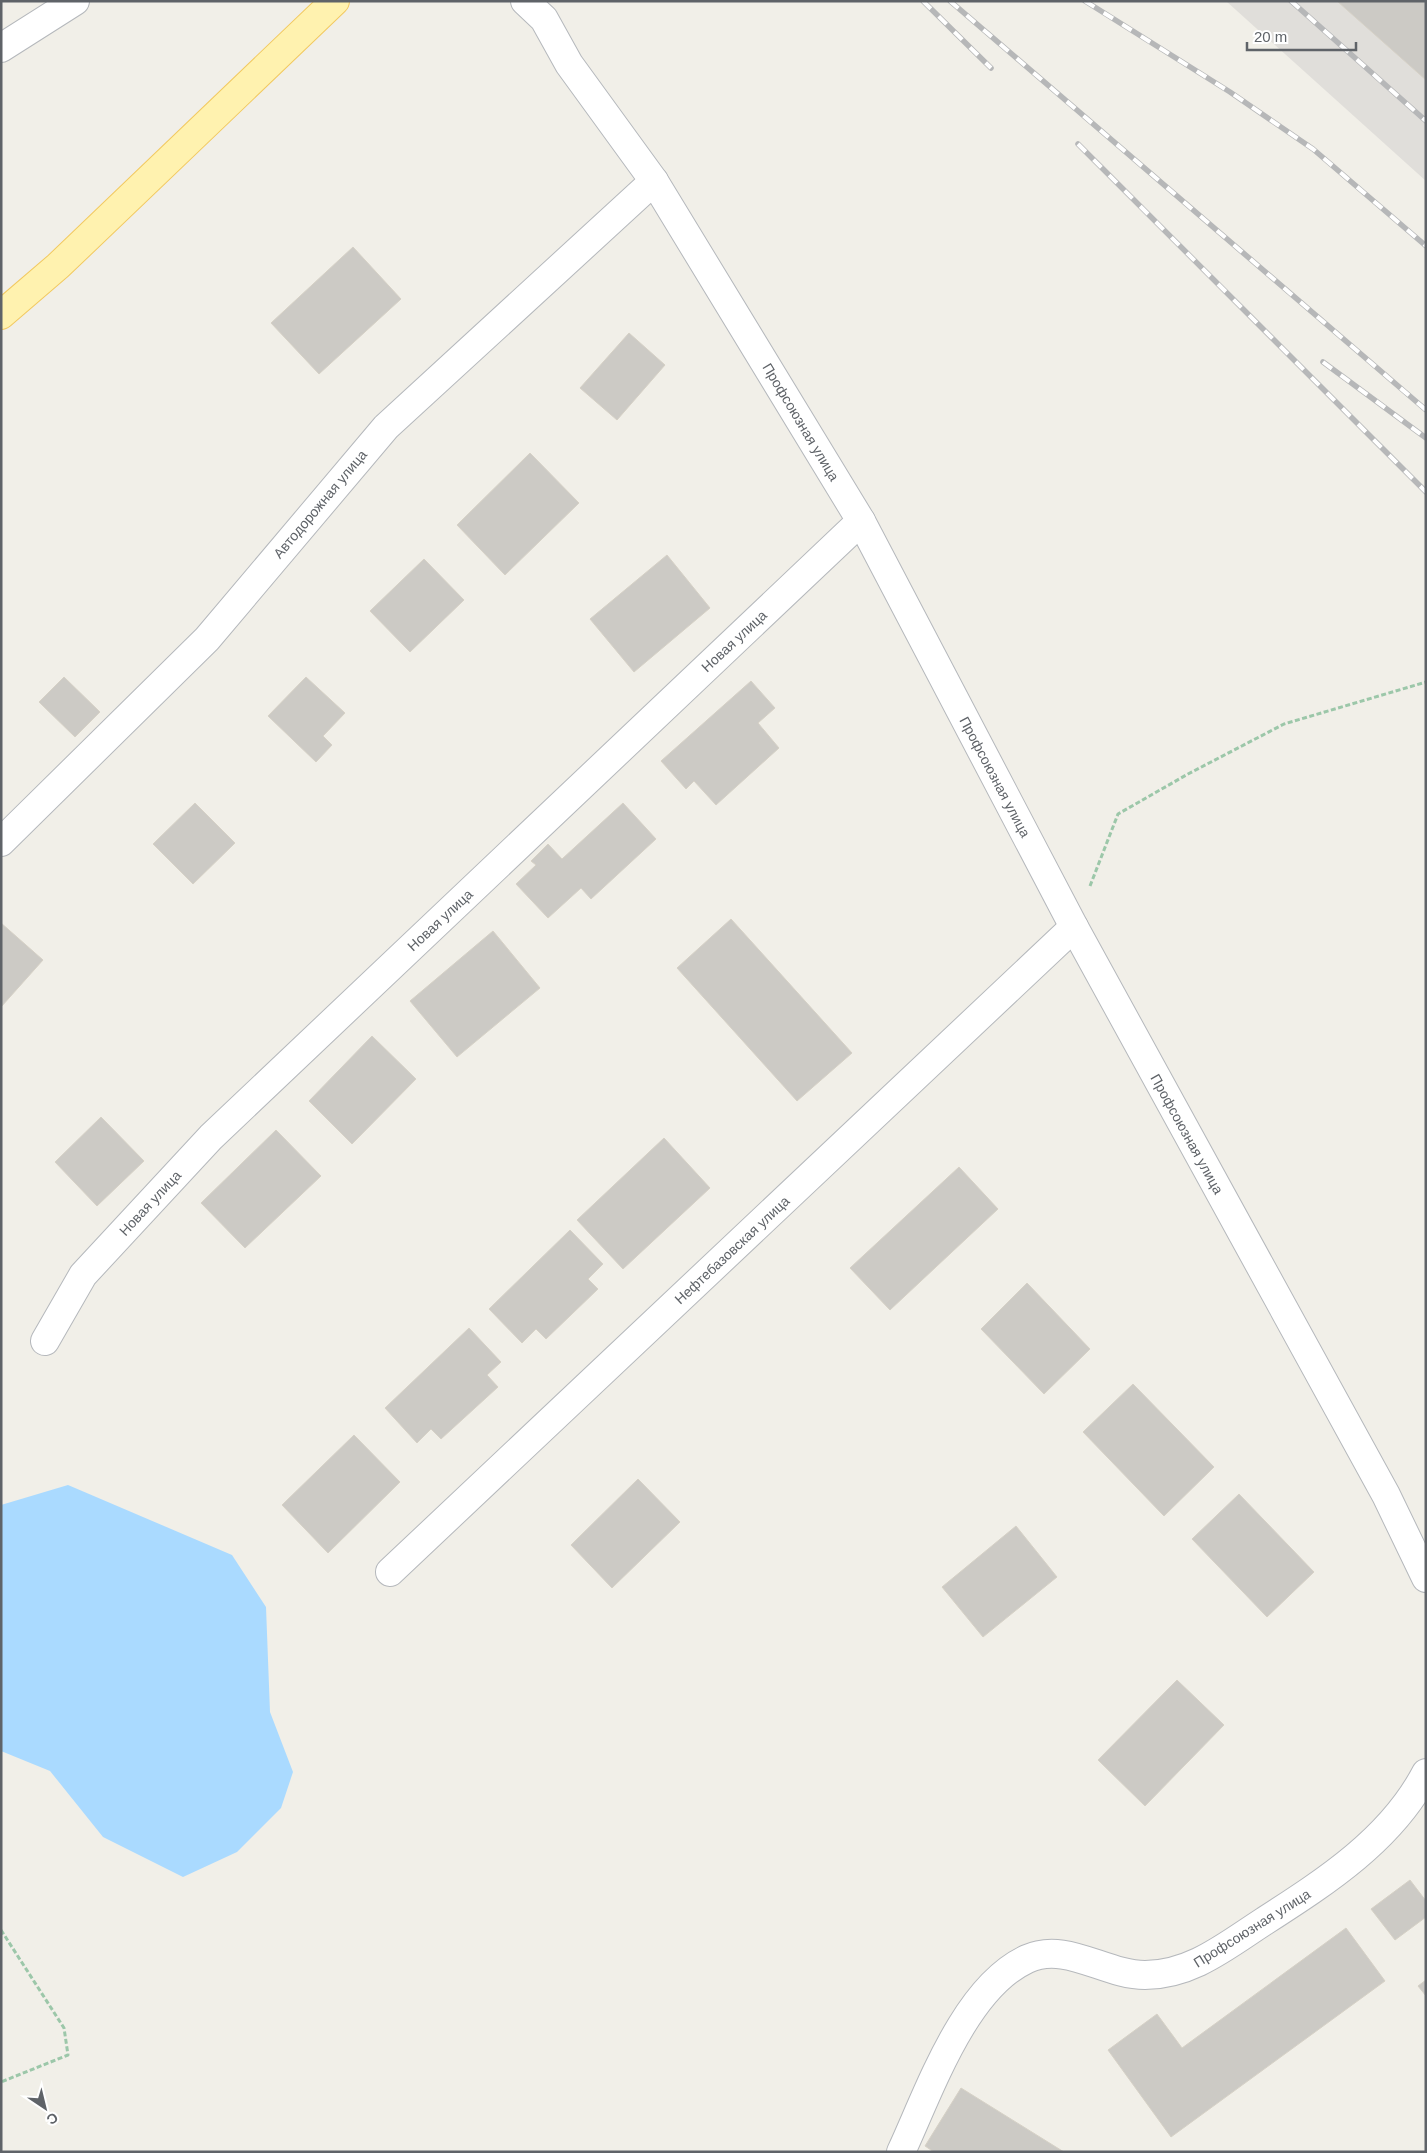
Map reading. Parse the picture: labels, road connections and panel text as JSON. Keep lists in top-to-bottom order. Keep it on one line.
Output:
{"streets":{"street":["Профсоюзная улица","Автодорожная улица","Новая улица","Нефтебазовская улица"]},"crossings":[["Профсоюзная улица","Автодорожная улица"],["Профсоюзная улица","Новая улица"],["Профсоюзная улица","Нефтебазовская улица"]],"scale_bar":"20 m","north":"bottom right"}
